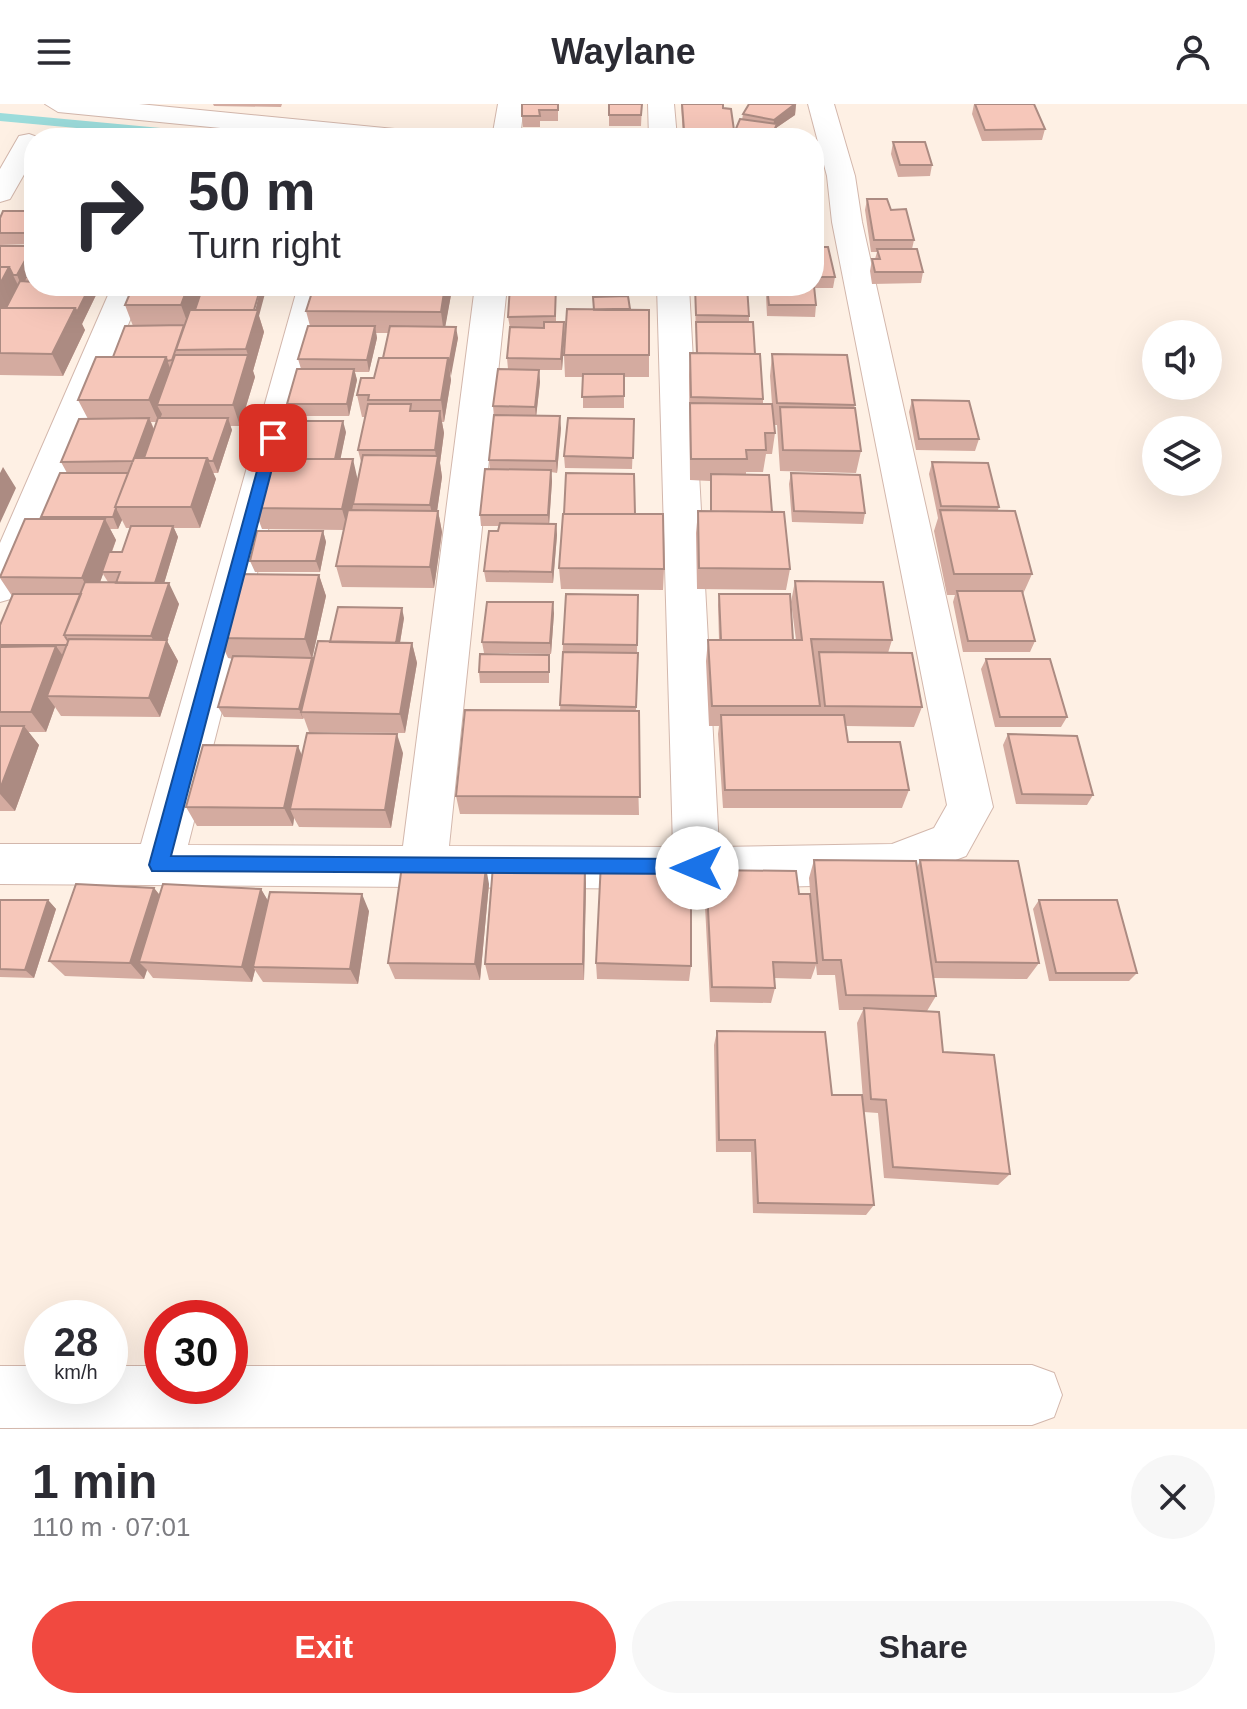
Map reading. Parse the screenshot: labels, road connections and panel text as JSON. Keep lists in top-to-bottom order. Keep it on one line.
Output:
{"page":{"header":"Waylane","turn":["50 m","Turn right"],"speed":"28 km/h","limit":"30","heading":["1 min","110 m · 07:01"],"buttons":["Exit","Share"]}}
